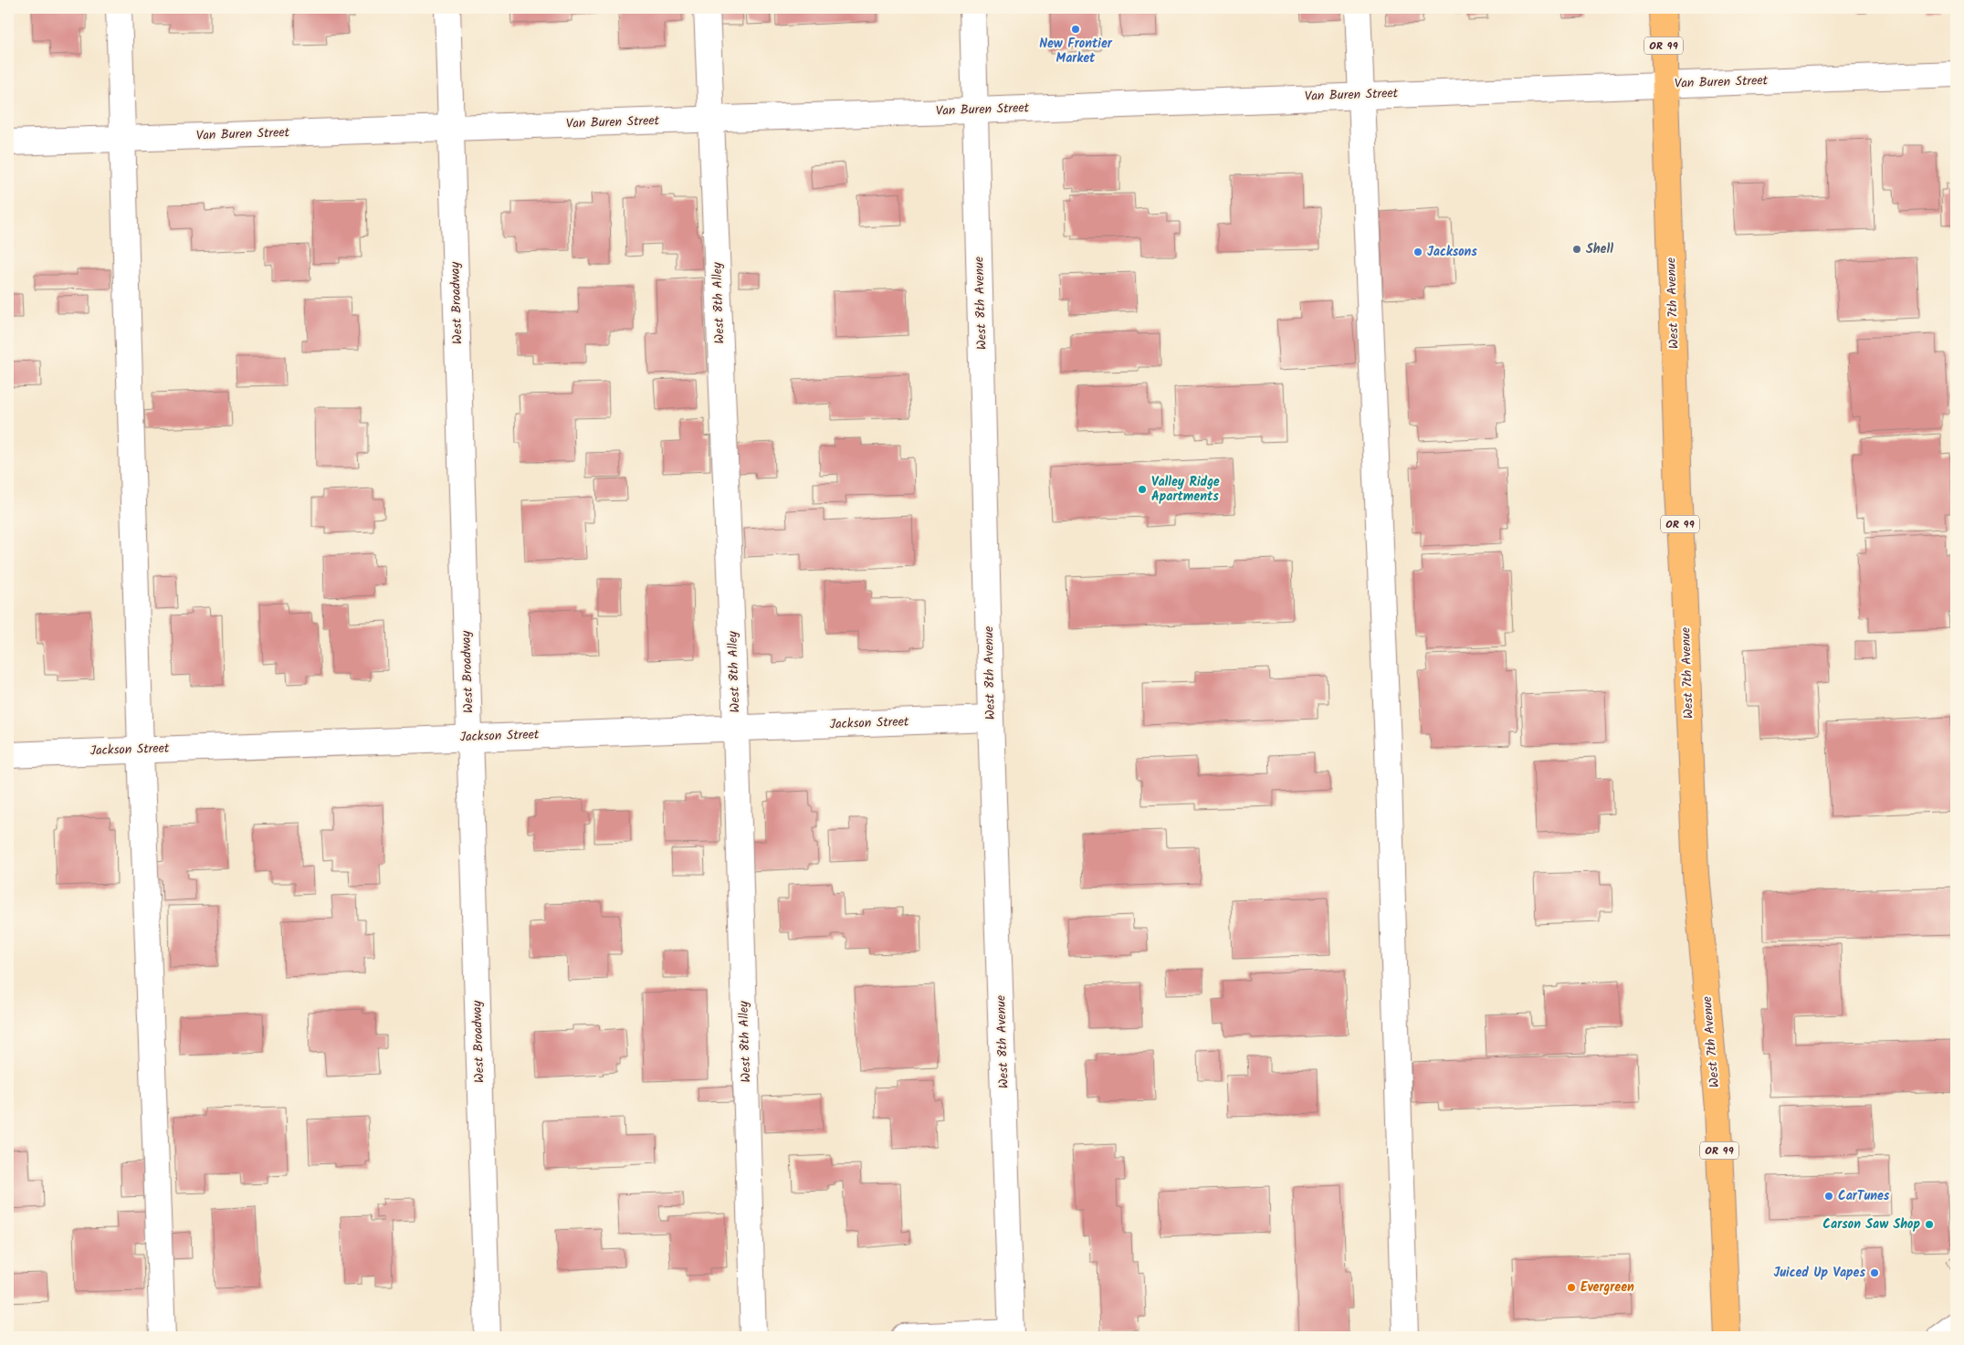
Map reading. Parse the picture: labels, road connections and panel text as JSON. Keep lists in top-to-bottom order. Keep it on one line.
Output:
{"streets":{"main road":["OR 99","West 7th Avenue"],"street":["Van Buren Street","West Broadway","West 8th Alley","West 8th Avenue","Jackson Street"]},"crossings":[["Van Buren Street","West Broadway"],["Van Buren Street","West 8th Alley"],["Van Buren Street","West 8th Avenue"],["Van Buren Street","West 7th Avenue"],["West Broadway","Jackson Street"],["West 8th Alley","Jackson Street"],["West 8th Avenue","Jackson Street"]],"places":["New Frontier Market","Shell","Jacksons","Valley Ridge Apartments","CarTunes","Carson Saw Shop","Juiced Up Vapes","Evergreen"]}
